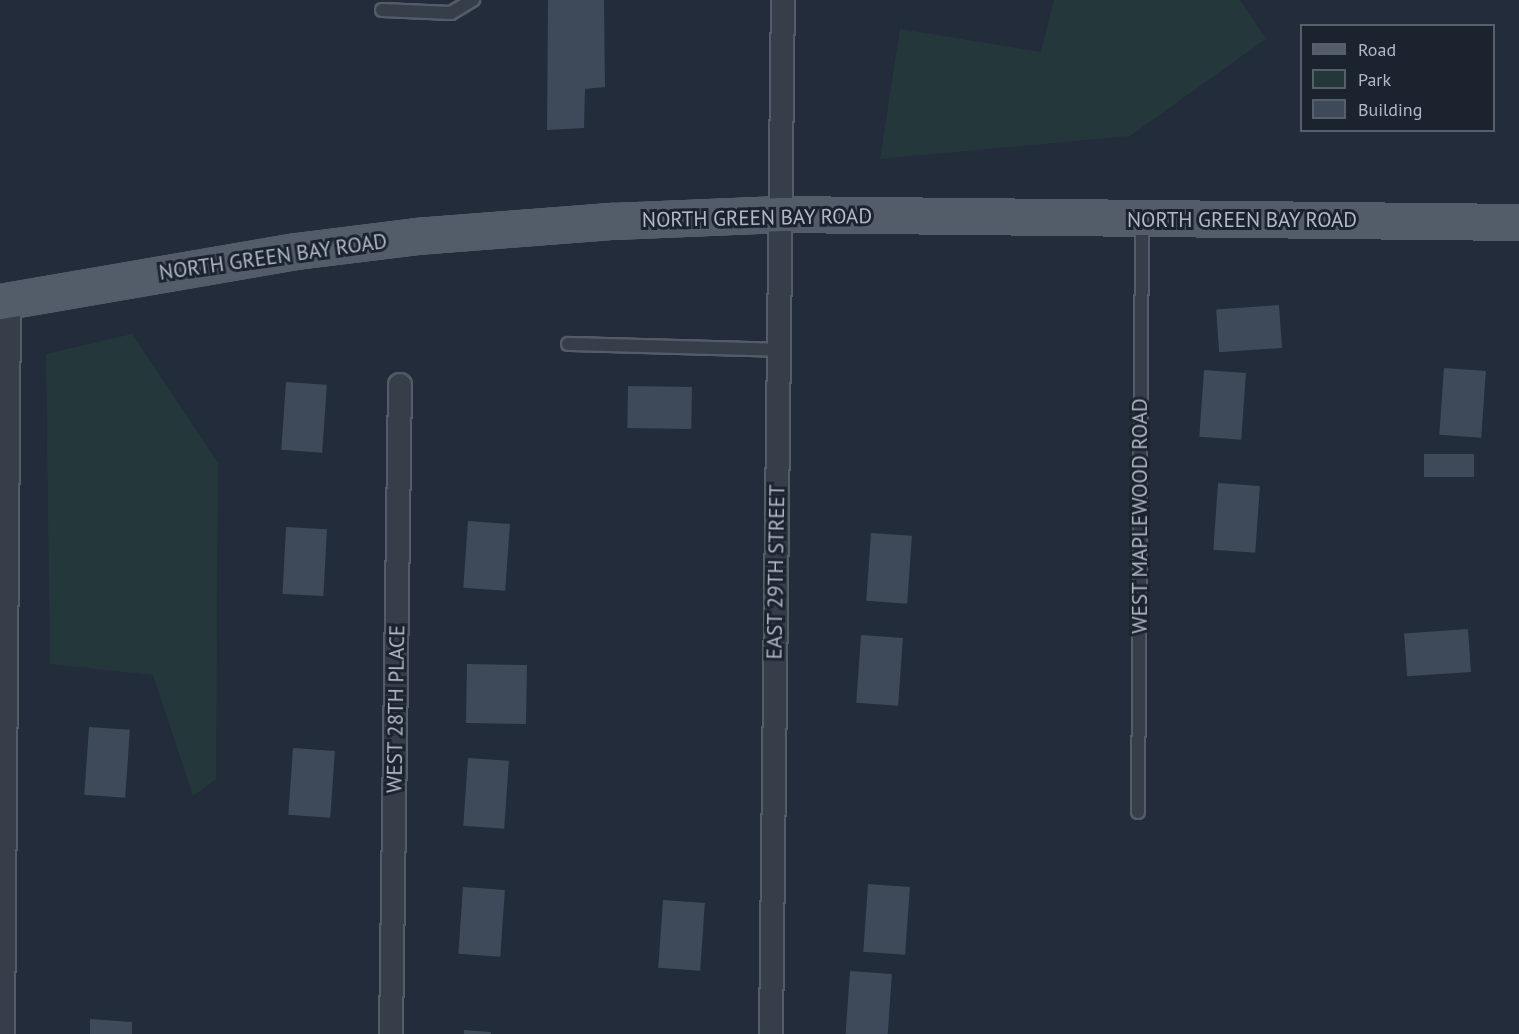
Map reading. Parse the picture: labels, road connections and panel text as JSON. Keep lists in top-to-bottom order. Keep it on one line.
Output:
{"streets":{"main road":["NORTH GREEN BAY ROAD"],"street":["EAST 29TH STREET","WEST 28TH PLACE"],"lane":["WEST MAPLEWOOD ROAD"]},"crossings":[["NORTH GREEN BAY ROAD","WEST MAPLEWOOD ROAD"],["NORTH GREEN BAY ROAD","EAST 29TH STREET"]],"legend":["Road","Park","Building"]}
